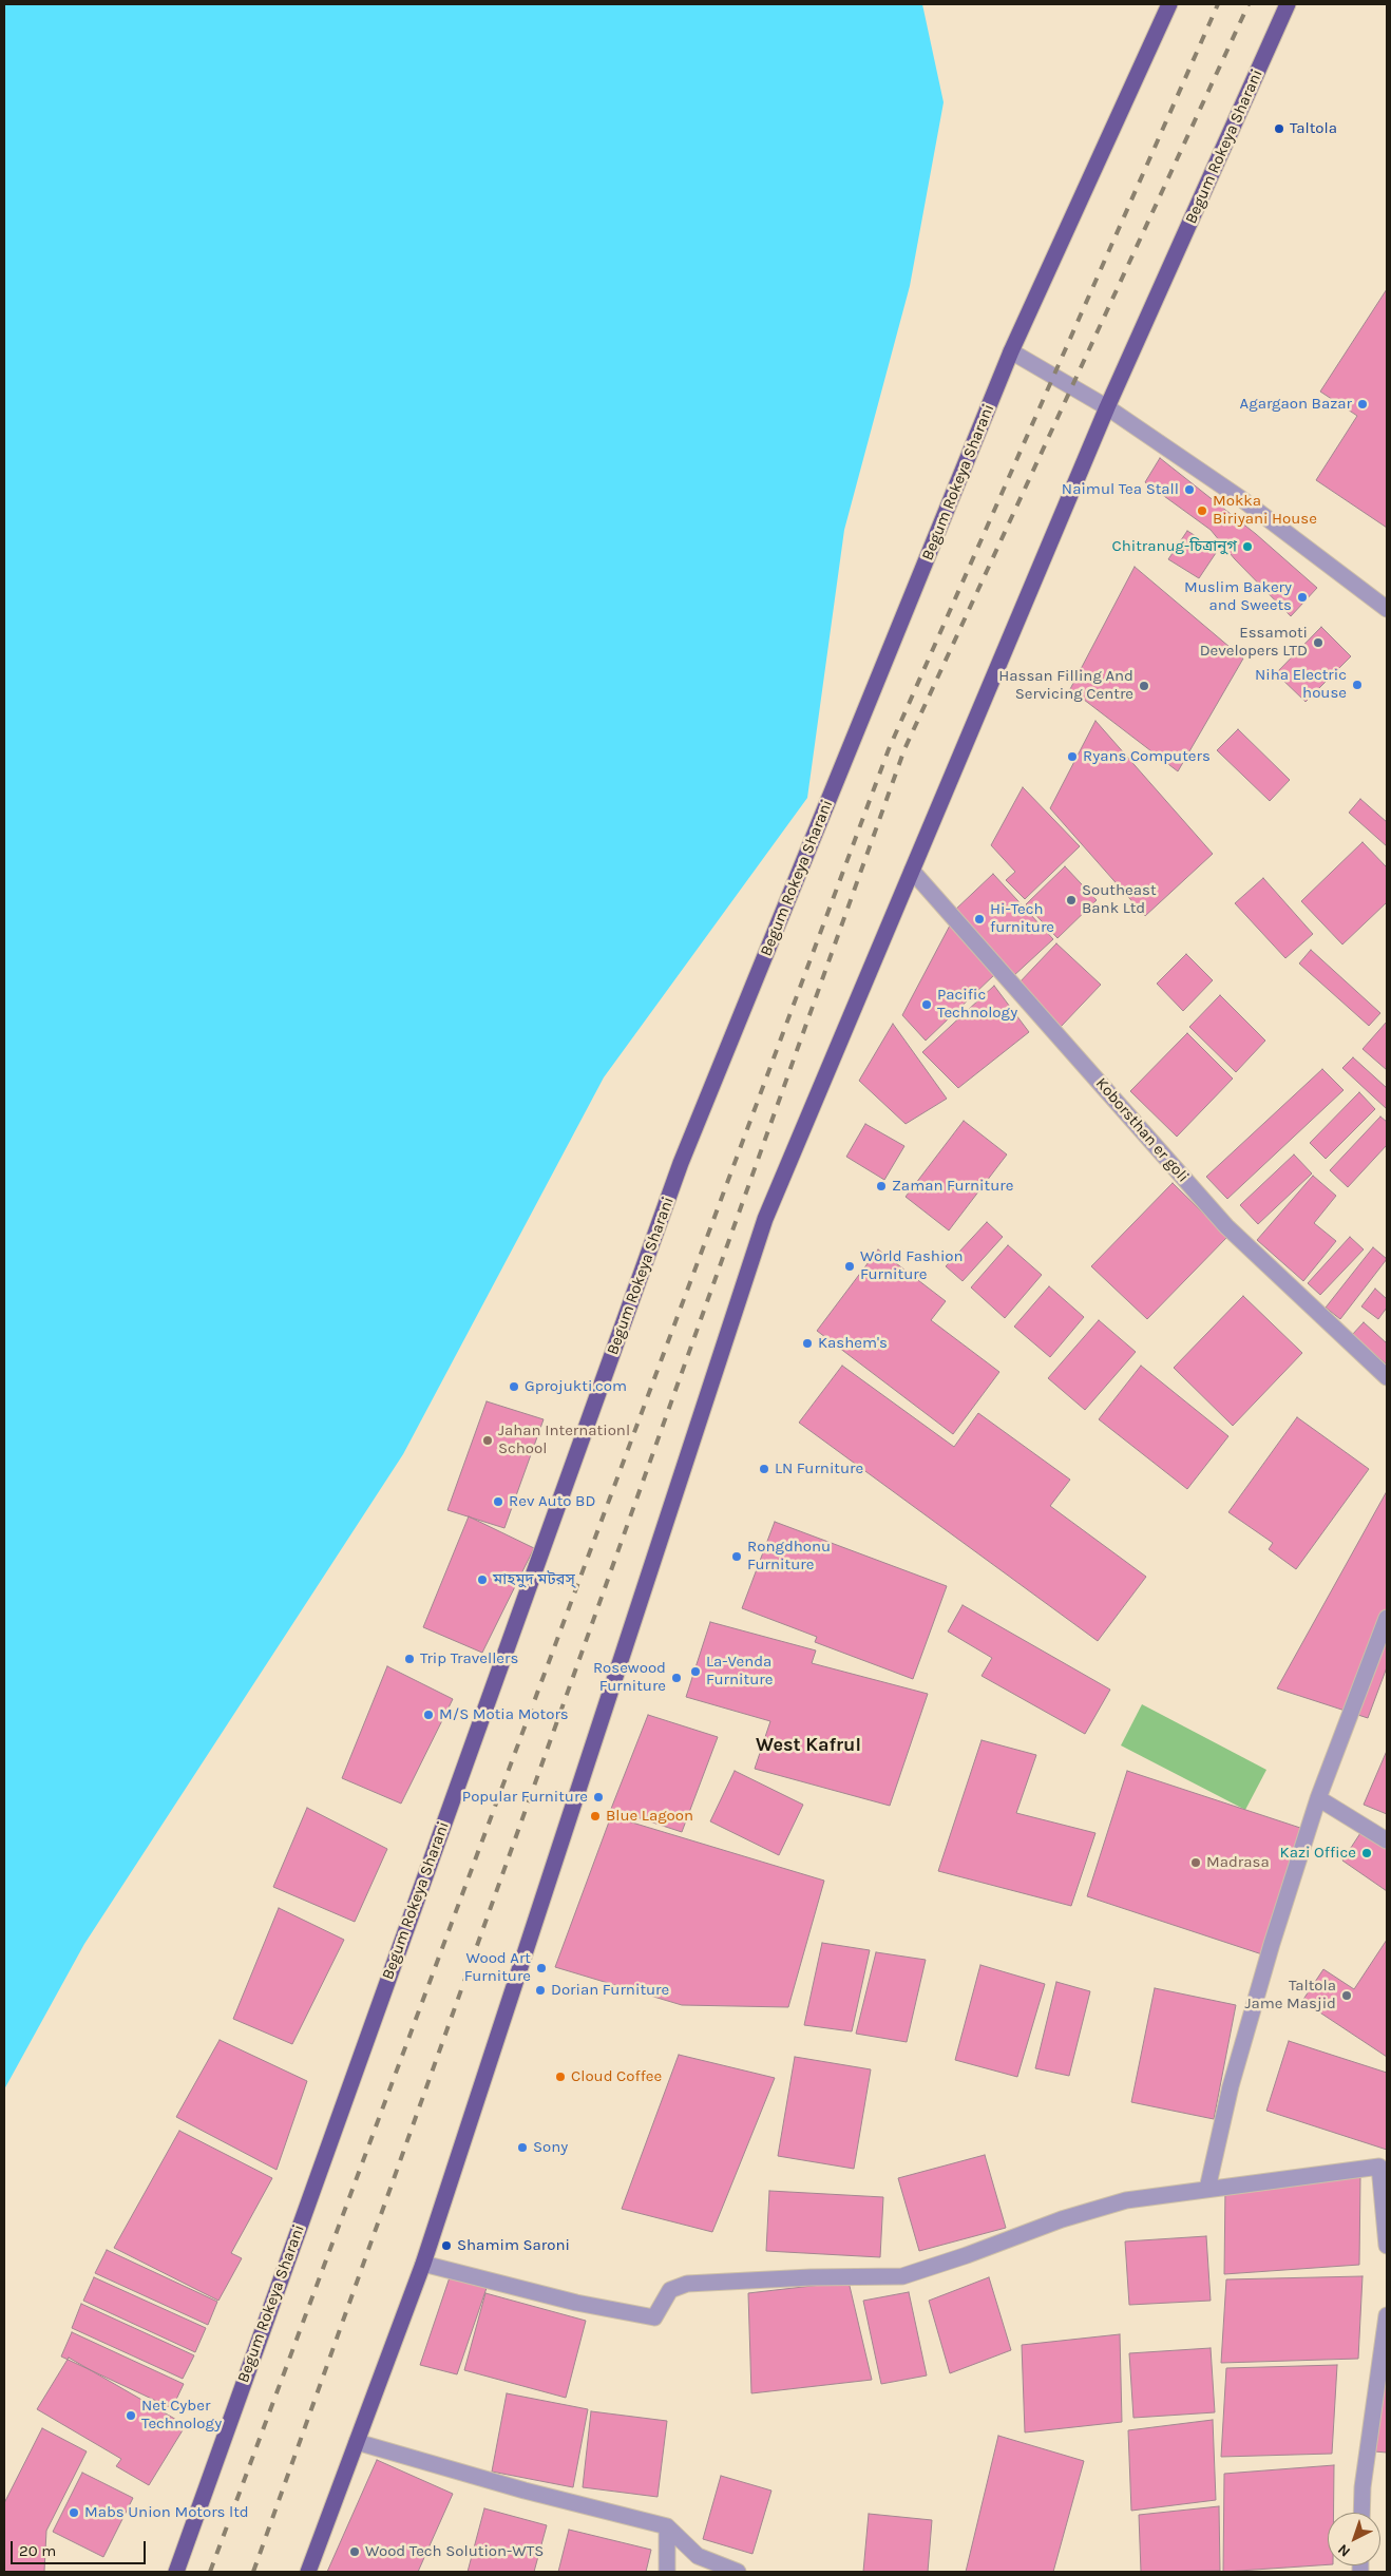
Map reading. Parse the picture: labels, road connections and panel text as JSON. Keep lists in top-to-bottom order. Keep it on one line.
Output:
{"streets":{"main road":["Begum Rokeya Sharani"],"street":["Koborsthan er goli"]},"crossings":[["Begum Rokeya Sharani","Koborsthan er goli"]],"districts":["West Kafrul"],"places":["Taltola","Agargaon Bazar","Naimul Tea Stall","Mokka Biriyani House","Chitranug-চিত্রানুগ","Muslim Bakery and Sweets","Essamoti Developers LTD","Niha Electric house","Hassan Filling And Servicing Centre","Ryans Computers","Southeast Bank Ltd","Hi-Tech furniture","Pacific Technology","Zaman Furniture","World Fashion Furniture","Kashem's","Gprojukti.com","Jahan Internationl School","LN Furniture","Rev Auto BD","Rongdhonu Furniture","মাহমুদ মটরস্","Trip Travellers","La-Venda Furniture","Rosewood Furniture","M/S Motia Motors","Popular Furniture","Blue Lagoon","Kazi Office","Madrasa","Wood Art Furniture","Dorian Furniture","Taltola Jame Masjid","Cloud Coffee","Sony","Shamim Saroni","Net Cyber Technology","Mabs Union Motors ltd","Wood Tech Solution-WTS"],"scale_bar":"20 m","north":"bottom left"}
